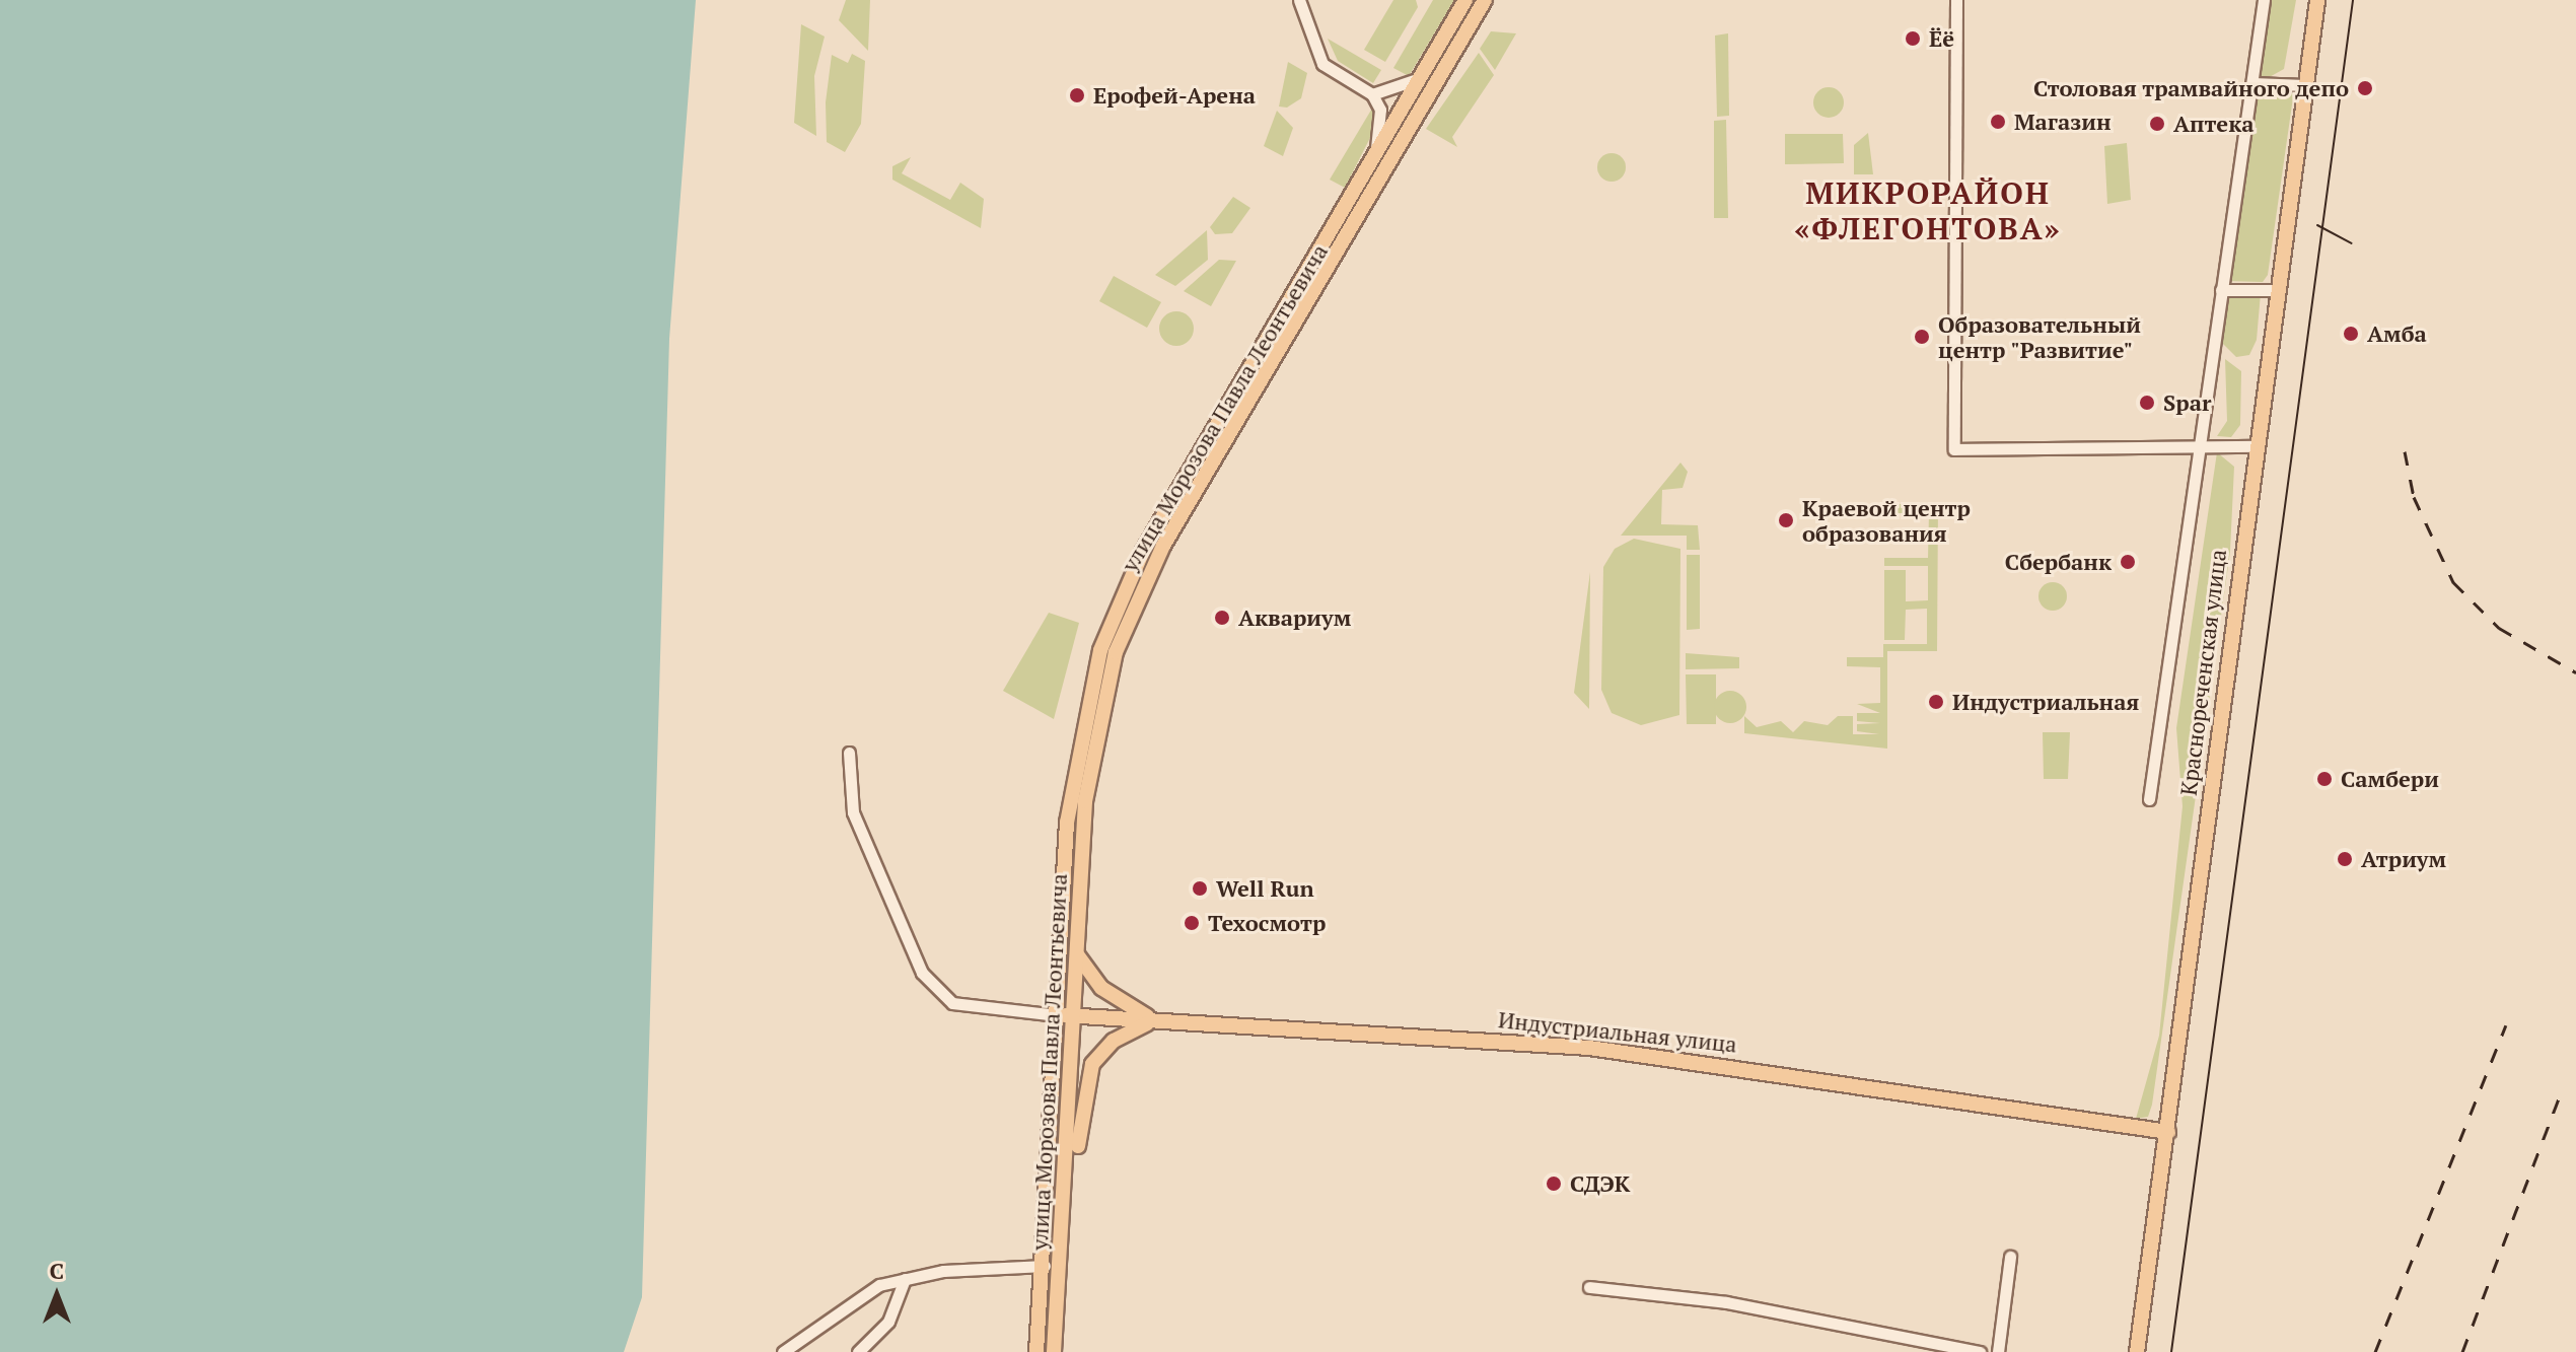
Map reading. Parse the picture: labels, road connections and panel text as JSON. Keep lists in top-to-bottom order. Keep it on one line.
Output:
{"streets":{"main road":["улица Морозова Павла Леонтьевича","Краснореченская улица","Индустриальная улица"]},"crossings":[["улица Морозова Павла Леонтьевича","Индустриальная улица"],["Краснореченская улица","Индустриальная улица"]],"districts":["МИКРОРАЙОН «ФЛЕГОНТОВА»"],"places":["Ёё","Столовая трамвайного депо","Ерофей-Арена","Магазин","Аптека","Амба","Образовательный центр \"Развитие\"","Spar","Краевой центр образования","Сбербанк","Аквариум","Индустриальная","Самбери","Атриум","Well Run","Техосмотр","СДЭК"],"north":"top"}
